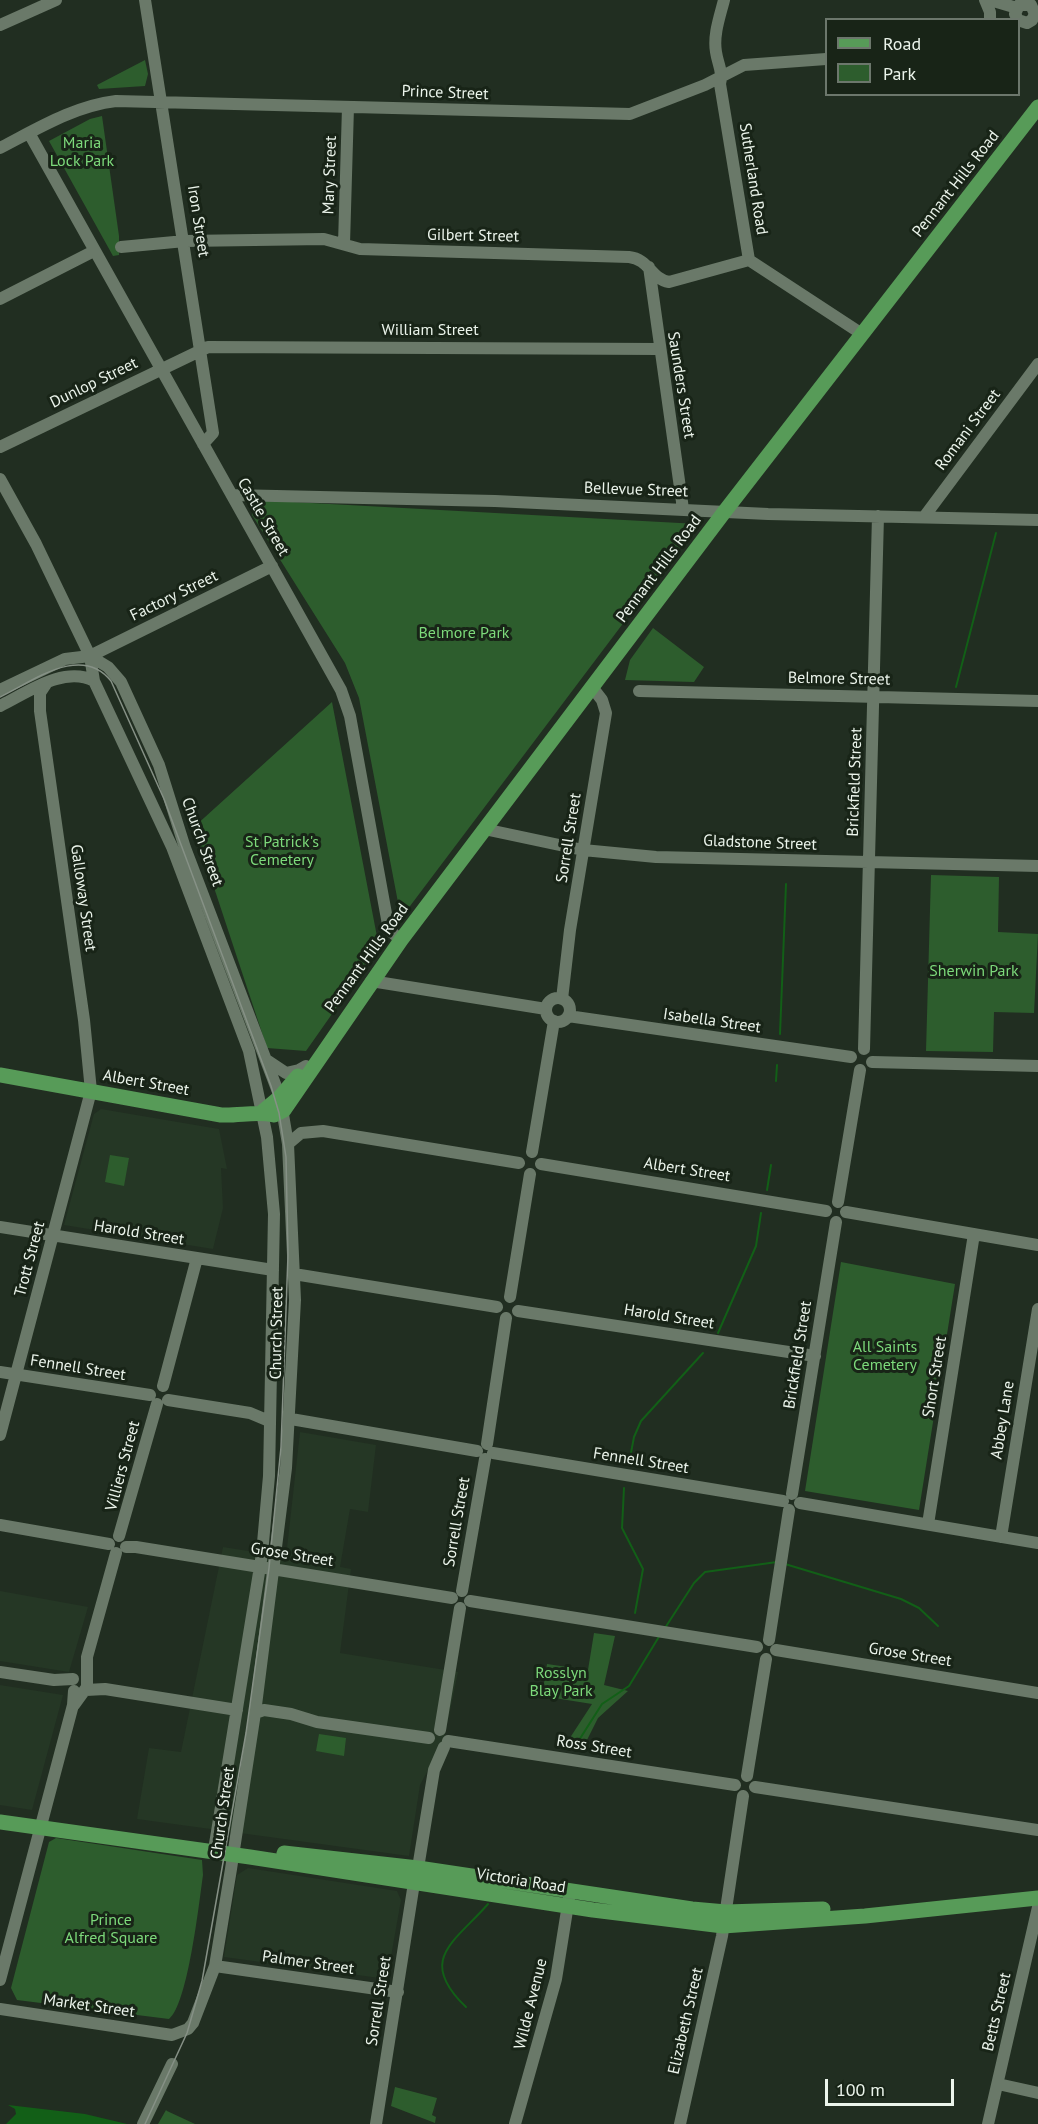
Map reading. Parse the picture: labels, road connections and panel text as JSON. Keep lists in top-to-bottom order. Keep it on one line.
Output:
{"streets":{"main road":["Pennant Hills Road","Albert Street","Victoria Road"],"street":["Prince Street","Mary Street","Sutherland Road","Iron Street","Gilbert Street","William Street","Dunlop Street","Saunders Street","Romani Street","Bellevue Street","Castle Street","Factory Street","Belmore Street","Brickfield Street","Sorrell Street","Church Street","Gladstone Street","Galloway Street","Isabella Street","Harold Street","Trott Street","Fennell Street","Short Street","Abbey Lane","Villiers Street","Grose Street","Ross Street","Palmer Street","Wilde Avenue","Market Street","Betts Street","Elizabeth Street"]},"crossings":[["Prince Street","Mary Street"],["Prince Street","Sutherland Road"],["Prince Street","Iron Street"],["Prince Street","Castle Street"],["Mary Street","Gilbert Street"],["Sutherland Road","Pennant Hills Road"],["Sutherland Road","Gilbert Street"],["Pennant Hills Road","Bellevue Street"],["Pennant Hills Road","Castle Street"],["Pennant Hills Road","Sorrell Street"],["Pennant Hills Road","Church Street"],["Pennant Hills Road","Gladstone Street"],["Pennant Hills Road","Albert Street"],["Iron Street","Gilbert Street"],["Iron Street","William Street"],["Iron Street","Dunlop Street"],["Iron Street","Castle Street"],["Gilbert Street","Saunders Street"],["William Street","Dunlop Street"],["William Street","Saunders Street"],["Dunlop Street","Castle Street"],["Saunders Street","Bellevue Street"],["Romani Street","Bellevue Street"],["Bellevue Street","Castle Street"],["Bellevue Street","Brickfield Street"],["Castle Street","Factory Street"],["Factory Street","Church Street"],["Belmore Street","Brickfield Street"],["Brickfield Street","Gladstone Street"],["Brickfield Street","Isabella Street"],["Brickfield Street","Albert Street"],["Brickfield Street","Harold Street"],["Brickfield Street","Fennell Street"],["Brickfield Street","Grose Street"],["Brickfield Street","Ross Street"],["Sorrell Street","Gladstone Street"],["Sorrell Street","Isabella Street"],["Sorrell Street","Harold Street"],["Sorrell Street","Fennell Street"],["Sorrell Street","Grose Street"],["Sorrell Street","Ross Street"],["Sorrell Street","Victoria Road"],["Sorrell Street","Palmer Street"],["Church Street","Albert Street"],["Church Street","Harold Street"],["Church Street","Fennell Street"],["Church Street","Grose Street"],["Church Street","Ross Street"],["Church Street","Victoria Road"],["Church Street","Palmer Street"],["Church Street","Market Street"],["Galloway Street","Albert Street"],["Galloway Street","Trott Street"],["Albert Street","Trott Street"],["Harold Street","Trott Street"],["Trott Street","Fennell Street"],["Fennell Street","Short Street"],["Fennell Street","Abbey Lane"],["Fennell Street","Villiers Street"],["Villiers Street","Grose Street"],["Victoria Road","Wilde Avenue"],["Victoria Road","Elizabeth Street"]],"parks":["Maria Lock Park","Belmore Park","St Patrick's Cemetery","Sherwin Park","All Saints Cemetery","Rosslyn Blay Park","Prince Alfred Square"],"legend":["Road","Park"],"scale_bar":"100 m"}
